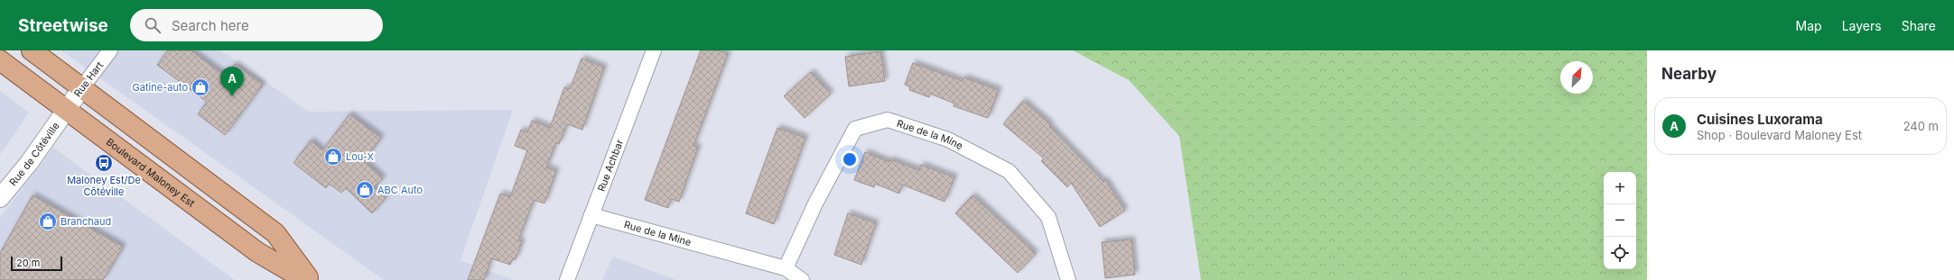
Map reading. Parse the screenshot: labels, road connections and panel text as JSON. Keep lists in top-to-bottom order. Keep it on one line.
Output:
{"streets":{"main road":["Boulevard Maloney Est"],"street":["Rue Hart","Rue de la Mine","Rue de Côtéville","Rue Achbar"]},"crossings":[["Rue Hart","Rue de Côtéville"],["Rue Hart","Boulevard Maloney Est"],["Rue de la Mine","Rue Achbar"],["Rue de Côtéville","Boulevard Maloney Est"]],"places":{"shop":["Gatine-auto","Lou-X","ABC Auto","Branchaud"],"bus stop":["Maloney Est/De Côtéville"]},"scale_bar":"20 m","north":"top right","page":{"header":"Streetwise","search":"Search here","nav":["Map","Layers","Share"],"heading":"Nearby","pins":"A","list":[{"mark":"A","name":"Cuisines Luxorama","note":"Shop · Boulevard Maloney Est","value":"240 m"}],"map_buttons":["+","−"],"scale":"20 m"}}
